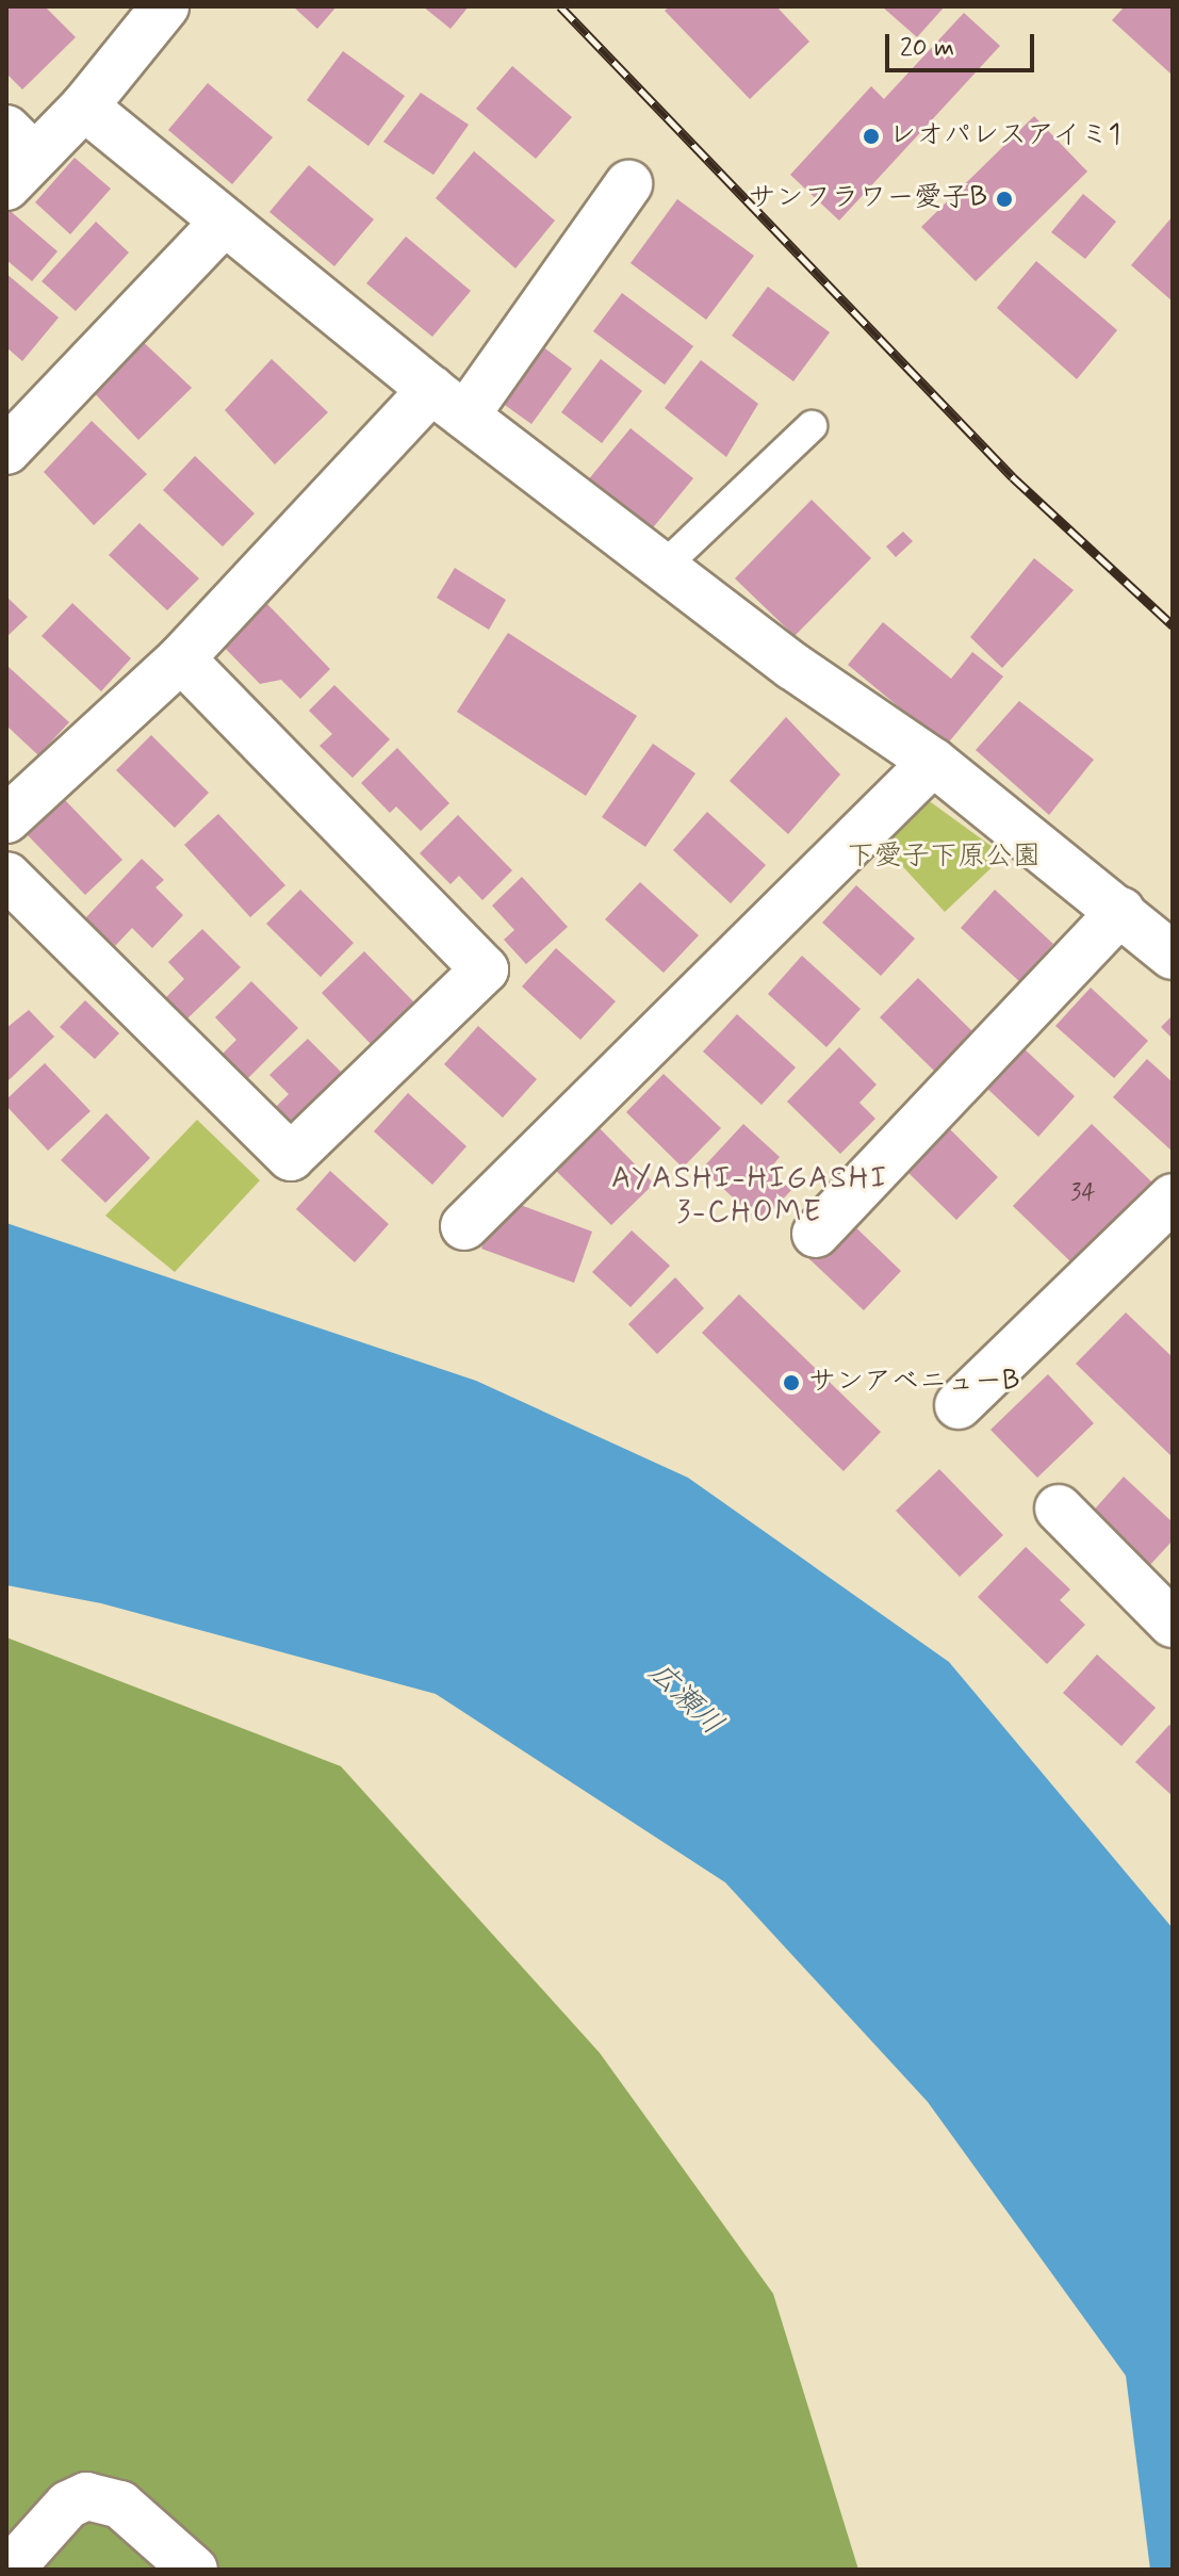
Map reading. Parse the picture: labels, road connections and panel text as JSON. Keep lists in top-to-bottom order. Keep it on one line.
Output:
{"districts":["AYASHI-HIGASHI 3-CHOME"],"water":["広瀬川"],"parks":["下愛子下原公園"],"places":["レオパレスアイミ1","サンフラワー愛子B","サンアベニューB"],"house_numbers":["34"],"scale_bar":"20 m"}
